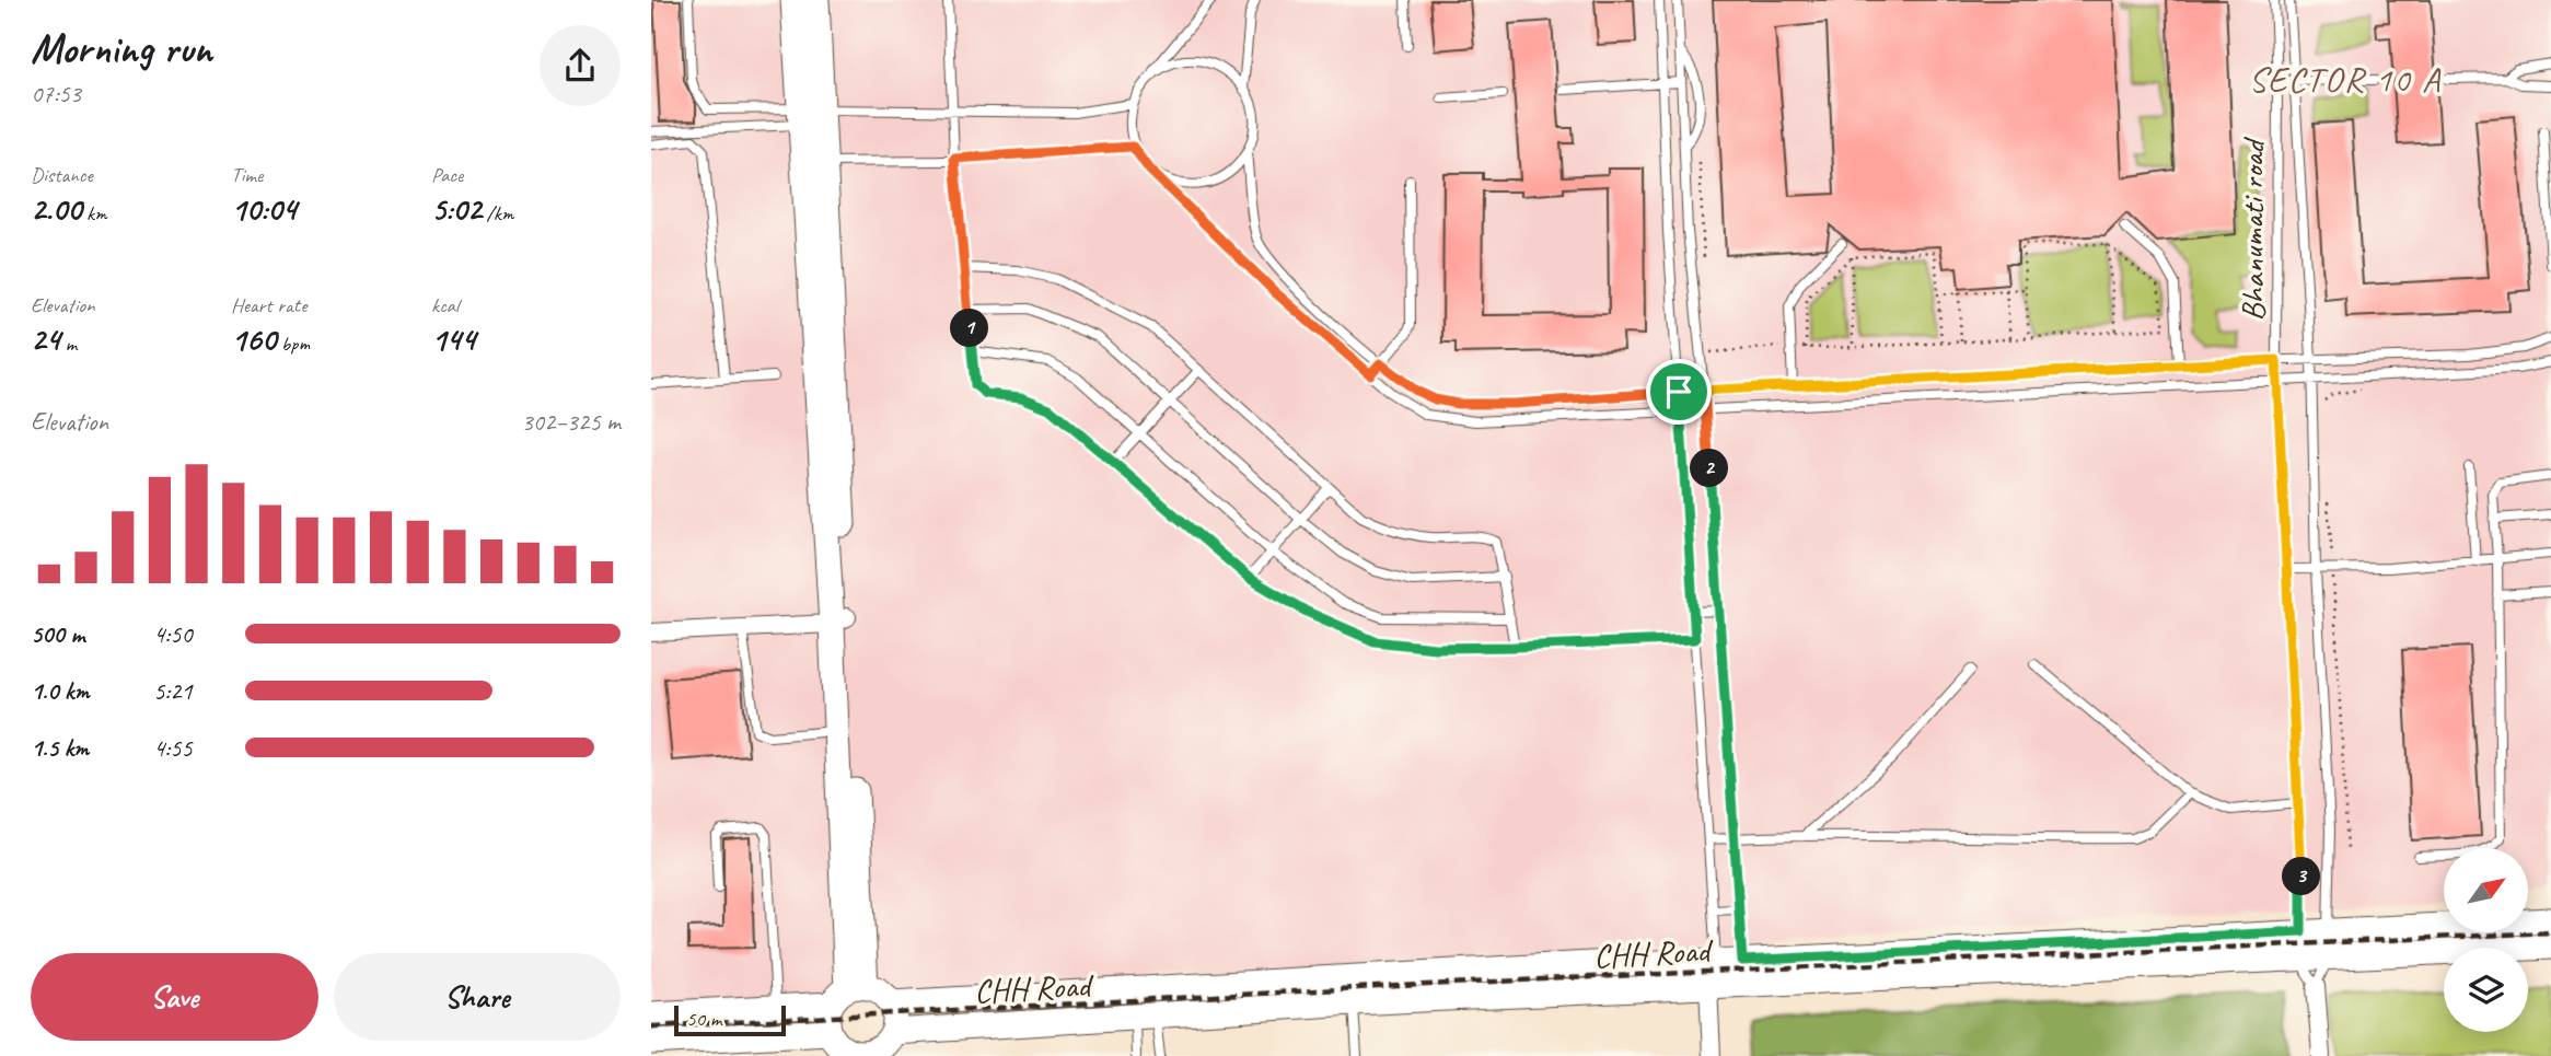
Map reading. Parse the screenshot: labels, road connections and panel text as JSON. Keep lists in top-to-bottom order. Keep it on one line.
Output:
{"streets":{"street":["CHH Road"],"lane":["Bhanumati road"]},"crossings":[["Bhanumati road","CHH Road"]],"districts":["SECTOR 10 A"],"scale_bar":"50 m","north":"top right","page":{"heading":["Morning run","07:53"],"stats":[["Distance","2.00 km"],["Time","10:04"],["Pace","5:02 /km"],["Elevation","24 m"],["Heart rate","160 bpm"],["kcal","144"]],"pins":["1","2","3"],"chart":["Elevation","302–325 m"],"list":[{"name":"500 m","note":"4:50"},{"name":"1.0 km","note":"5:21"},{"name":"1.5 km","note":"4:55"}],"buttons":["Save","Share"],"scale":"50 m"}}
